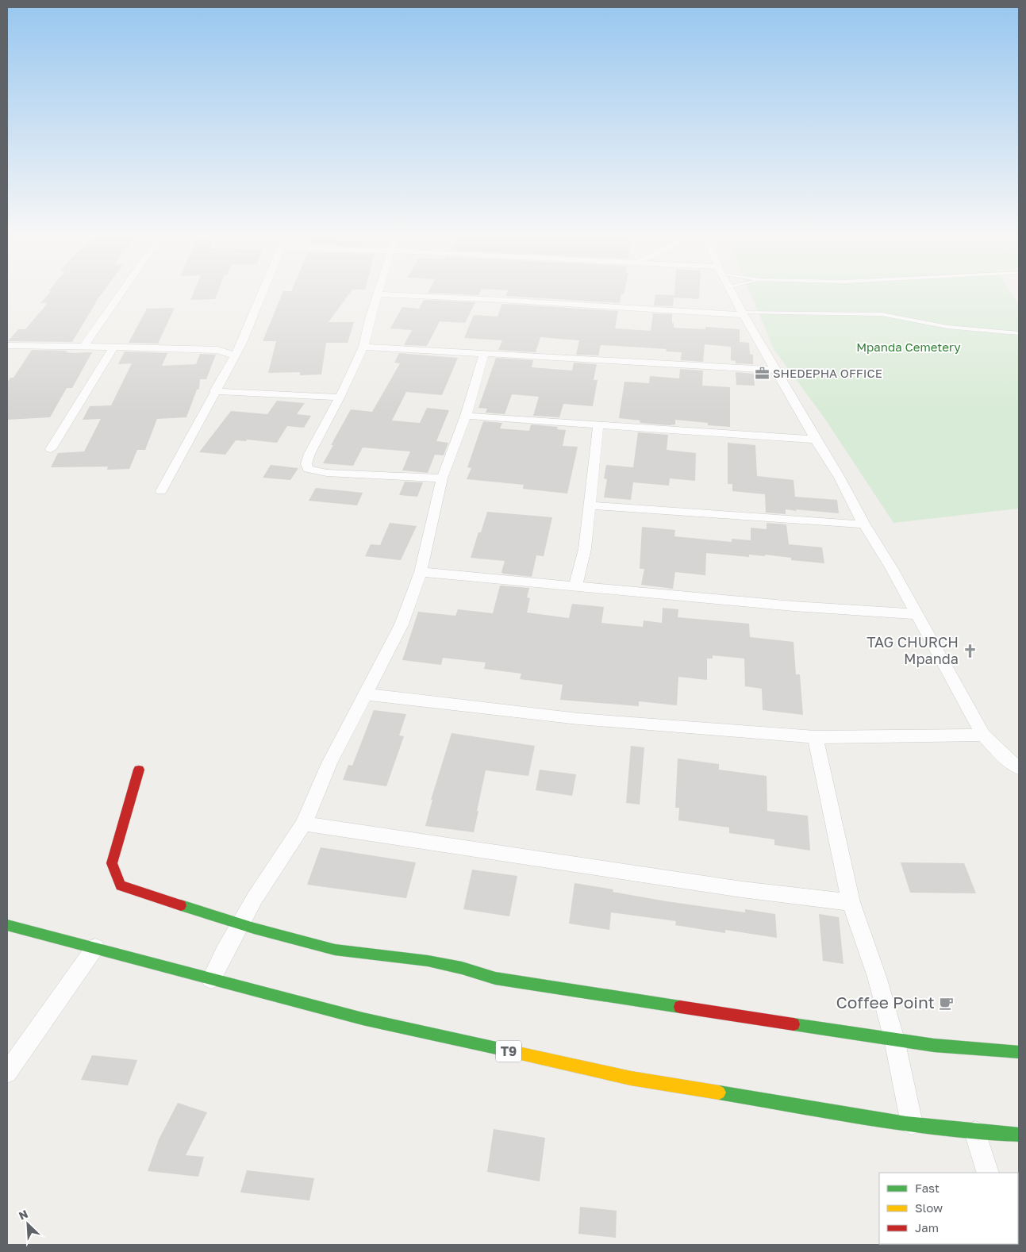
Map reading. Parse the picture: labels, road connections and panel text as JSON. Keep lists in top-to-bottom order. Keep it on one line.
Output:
{"streets":{"main road":["T9"]},"parks":["Mpanda Cemetery"],"places":{"office":["SHEDEPHA OFFICE"],"church":["TAG CHURCH Mpanda"],"cafe":["Coffee Point"]},"legend":["Fast","Slow","Jam"],"north":"top left"}
